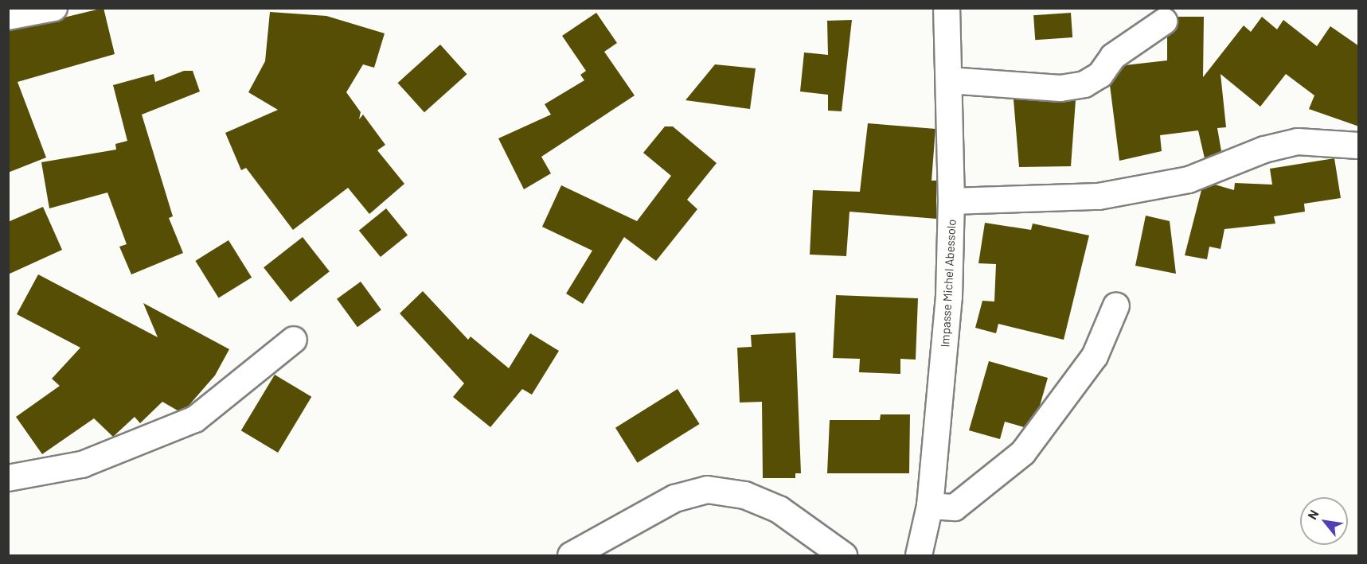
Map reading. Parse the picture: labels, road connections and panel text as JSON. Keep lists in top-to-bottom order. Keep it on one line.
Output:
{"streets":{"street":["Impasse Michel Abessolo"]},"north":"top left"}
